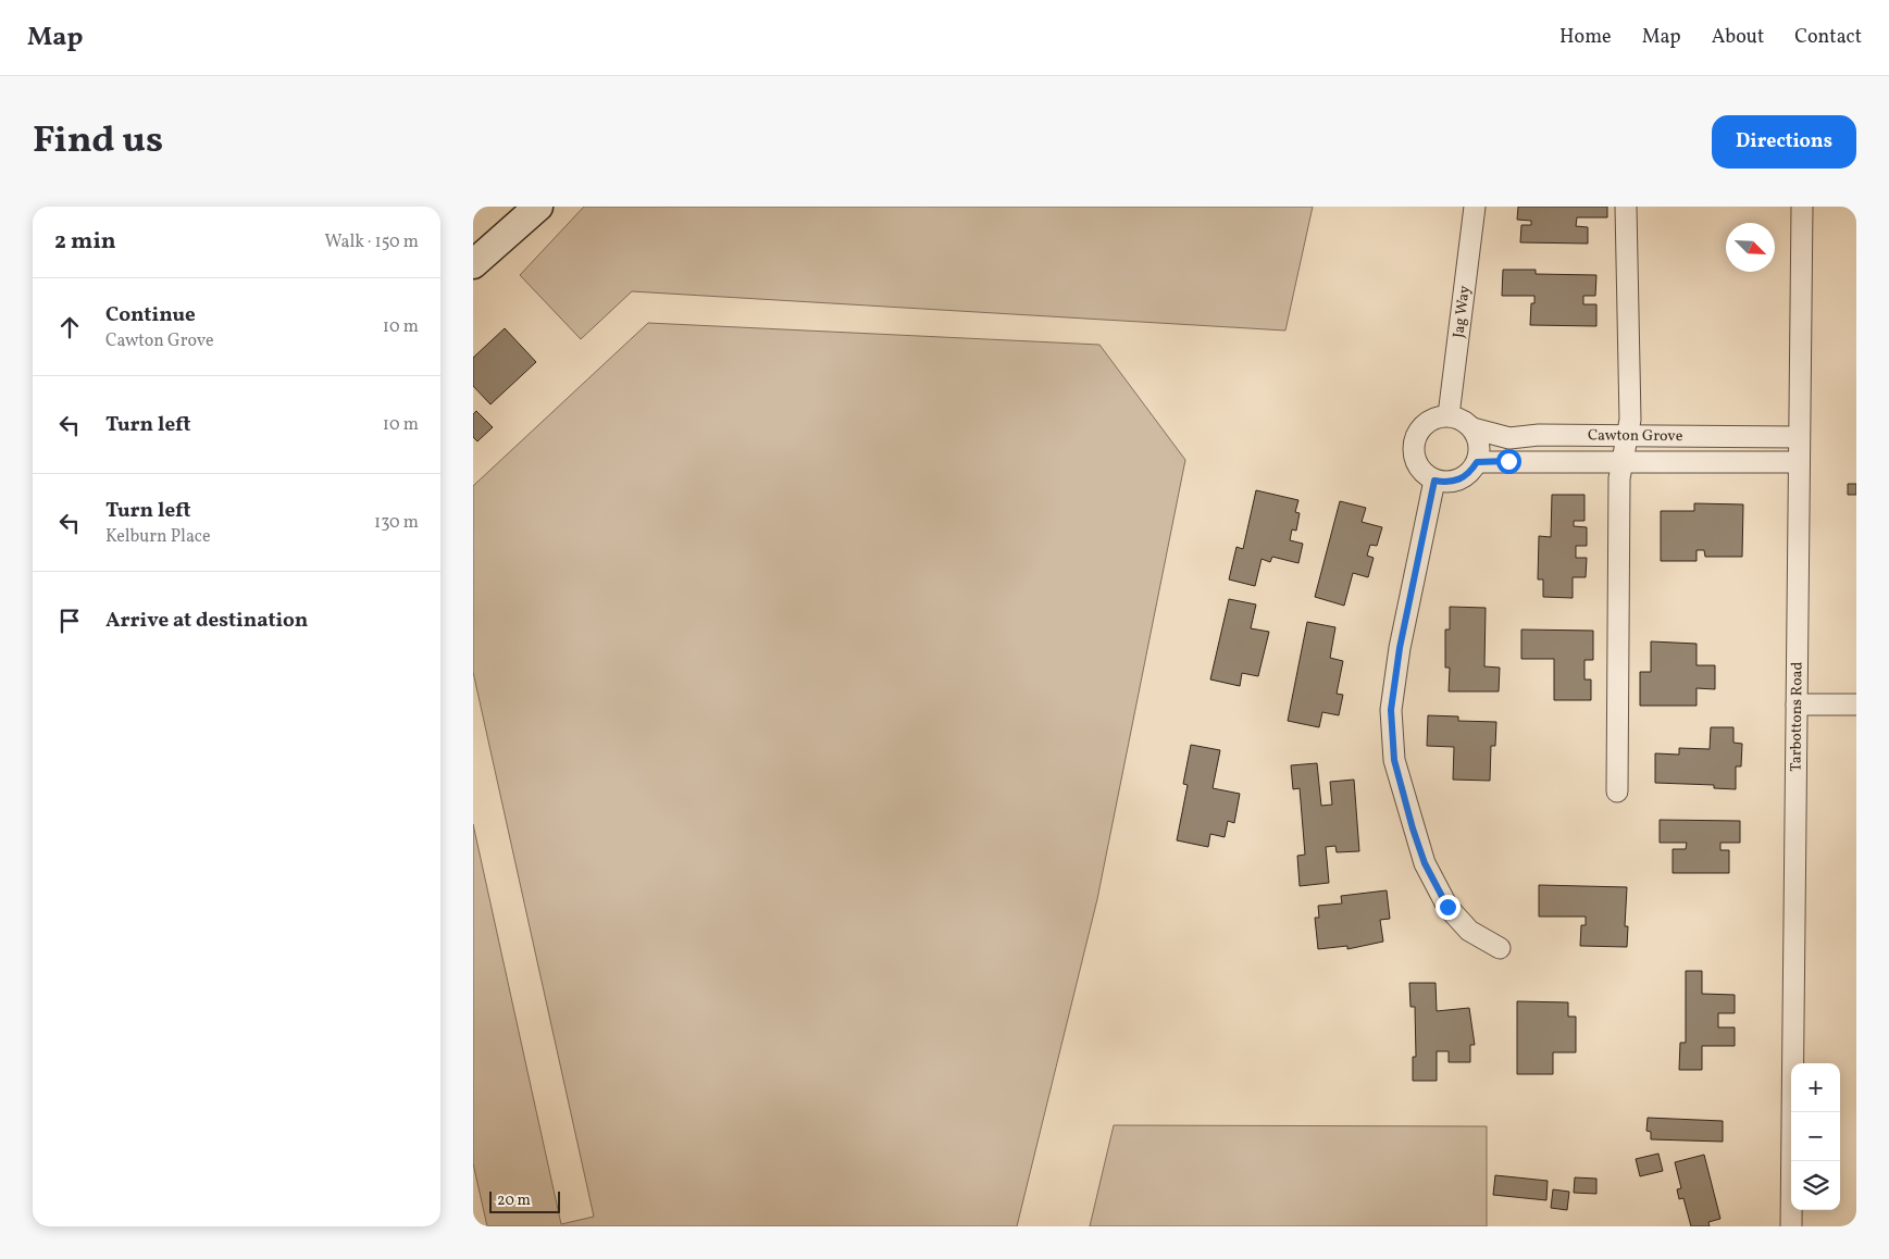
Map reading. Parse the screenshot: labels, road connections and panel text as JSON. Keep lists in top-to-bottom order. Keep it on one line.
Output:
{"streets":{"street":["Jag Way","Cawton Grove","Tarbottons Road"]},"crossings":[["Jag Way","Cawton Grove"],["Cawton Grove","Tarbottons Road"]],"scale_bar":"20 m","north":"bottom right","page":{"header":"Map","nav":["Home","Map","About","Contact"],"title":"Find us","buttons":"Directions","heading":["2 min","Walk · 150 m"],"list":[["Continue","Cawton Grove","10 m"],["Turn left","10 m"],["Turn left","Kelburn Place","130 m"],"Arrive at destination"],"map_buttons":["+","−"],"scale":"20 m"}}
